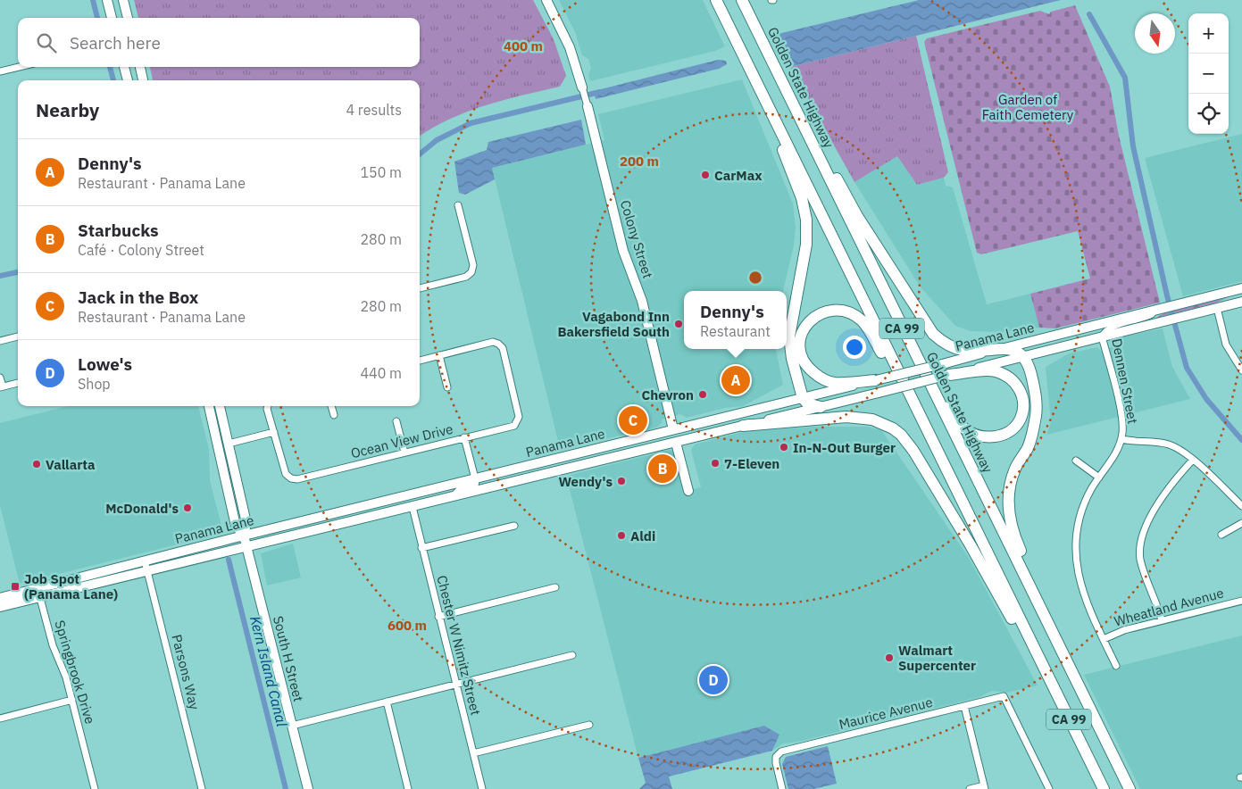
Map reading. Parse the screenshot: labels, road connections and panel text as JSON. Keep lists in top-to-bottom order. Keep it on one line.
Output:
{"streets":{"highway":["Golden State Highway","CA 99"],"main road":["Colony Street","Panama Lane","South H Street"],"street":["Dennen Street","Ocean View Drive","Wheatland Avenue","Chester W Nimitz Street","Springbrook Drive","Parsons Way","Maurice Avenue"]},"crossings":[["Colony Street","Panama Lane"],["Panama Lane","Dennen Street"],["Panama Lane","Chester W Nimitz Street"],["Panama Lane","South H Street"],["Panama Lane","Springbrook Drive"],["Panama Lane","Parsons Way"],["Dennen Street","Wheatland Avenue"]],"water":["Kern Island Canal"],"parks":["Garden of Faith Cemetery"],"places":{"other":["CarMax","Vagabond Inn Bakersfield South","Chevron","In-N-Out Burger","7-Eleven","Vallarta","Wendy's","McDonald's","Aldi","Walmart Supercenter"],"transit":["Job Spot (Panama Lane)"]},"north":"bottom","page":{"map_buttons":["+","−"],"search":"Search here","heading":["Nearby","4 results"],"list":[{"mark":"A","name":"Denny's","note":"Restaurant · Panama Lane","value":"150 m"},{"mark":"B","name":"Starbucks","note":"Café · Colony Street","value":"280 m"},{"mark":"C","name":"Jack in the Box","note":"Restaurant · Panama Lane","value":"280 m"},{"mark":"D","name":"Lowe's","note":"Shop","value":"440 m"}],"popup":["Denny's","Restaurant"],"pins":["A","C","B","D"]},"rings":["400 m","200 m","600 m"]}
